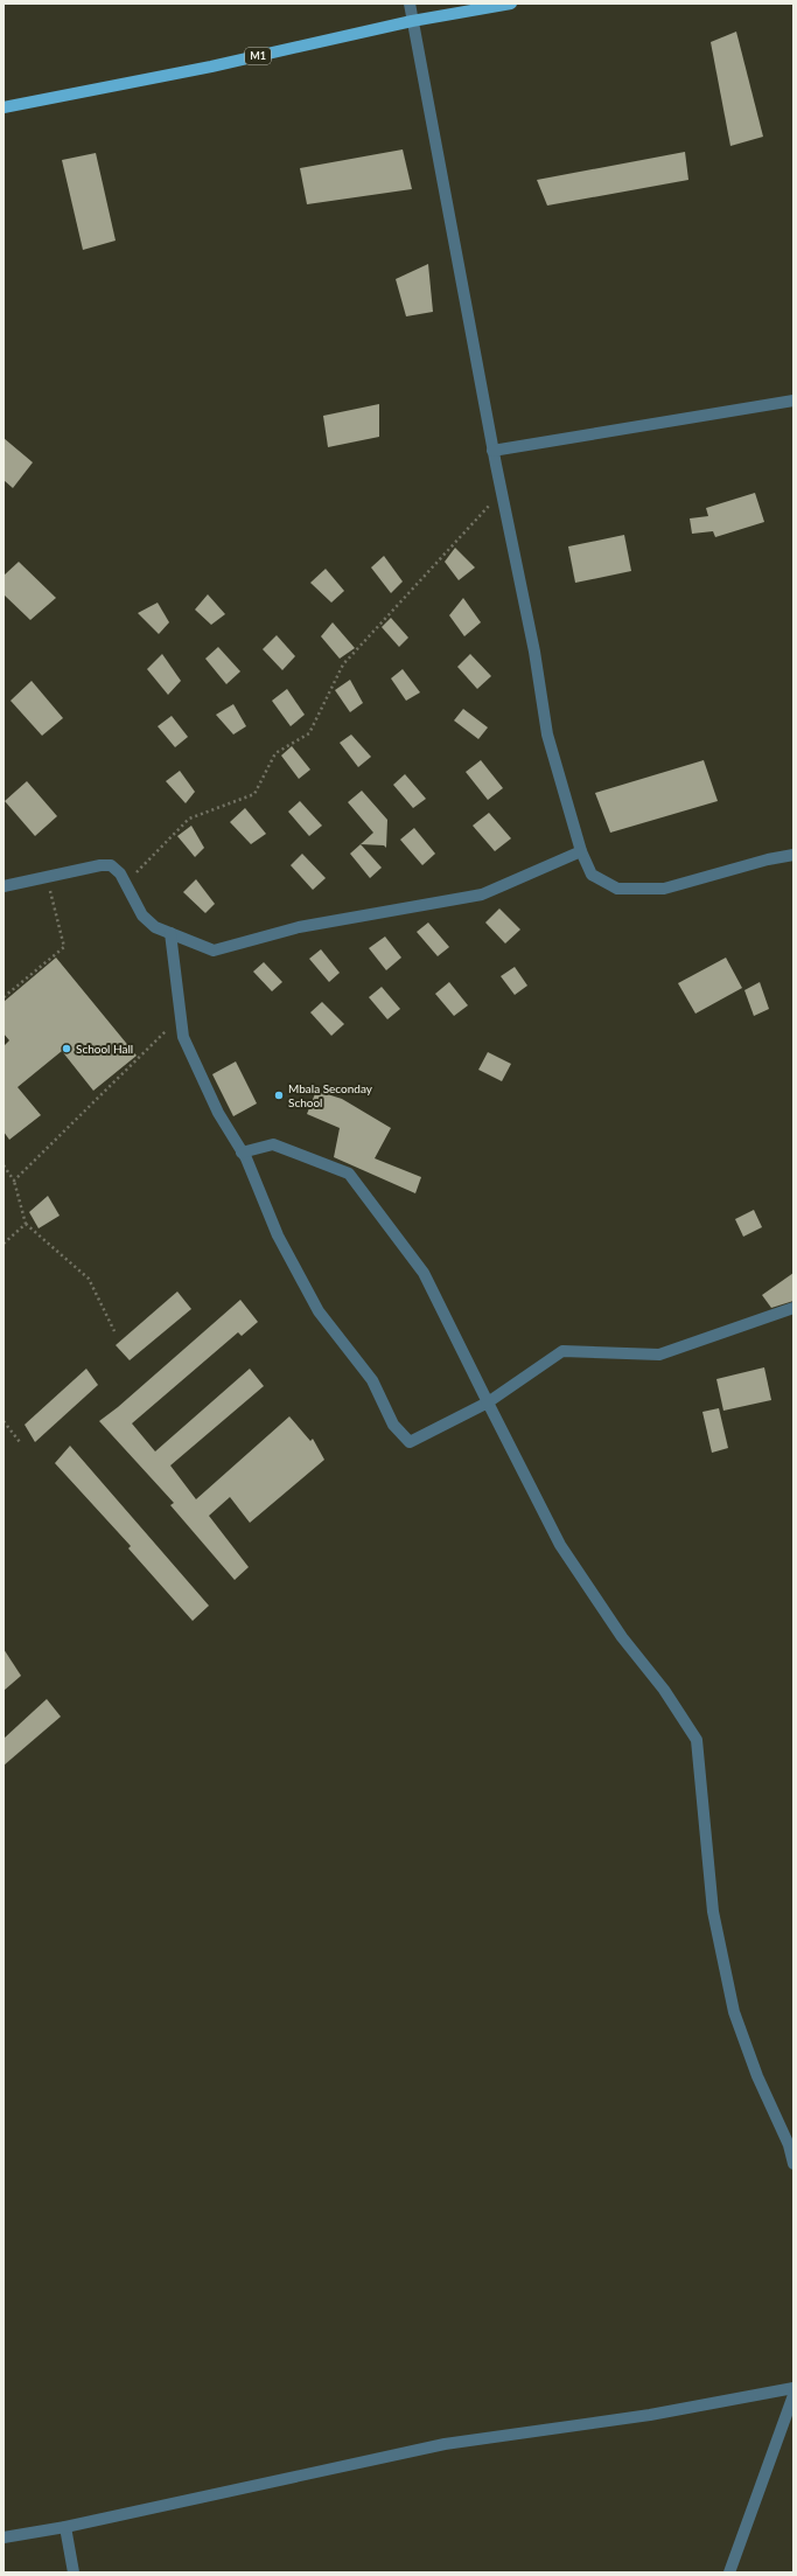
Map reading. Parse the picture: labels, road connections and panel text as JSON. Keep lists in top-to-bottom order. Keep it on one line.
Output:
{"streets":{"main road":["M1"]},"places":["School Hall","Mbala Seconday School"]}
